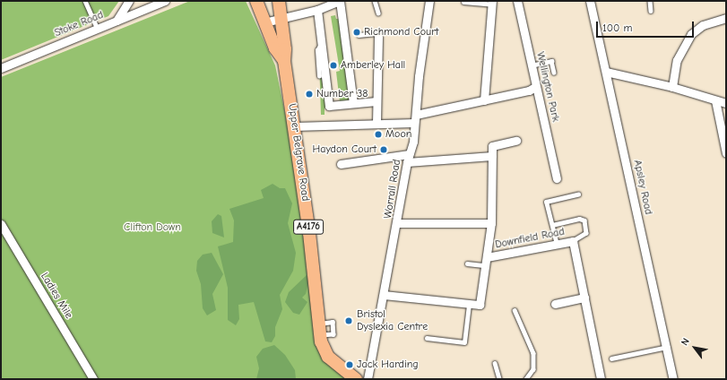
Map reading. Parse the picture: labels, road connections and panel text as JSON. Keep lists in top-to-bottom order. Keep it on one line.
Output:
{"streets":{"main road":["Upper Belgrave Road","A4176"],"street":["Stoke Road","Wellington Park","Apsley Road","Worrall Road","Downfield Road","Ladies Mile"]},"parks":["Clifton Down"],"places":["Richmond Court","Amberley Hall","Number 38","Moon","Haydon Court","Bristol Dyslexia Centre","Jack Harding"],"scale_bar":"100 m","north":"top left"}
